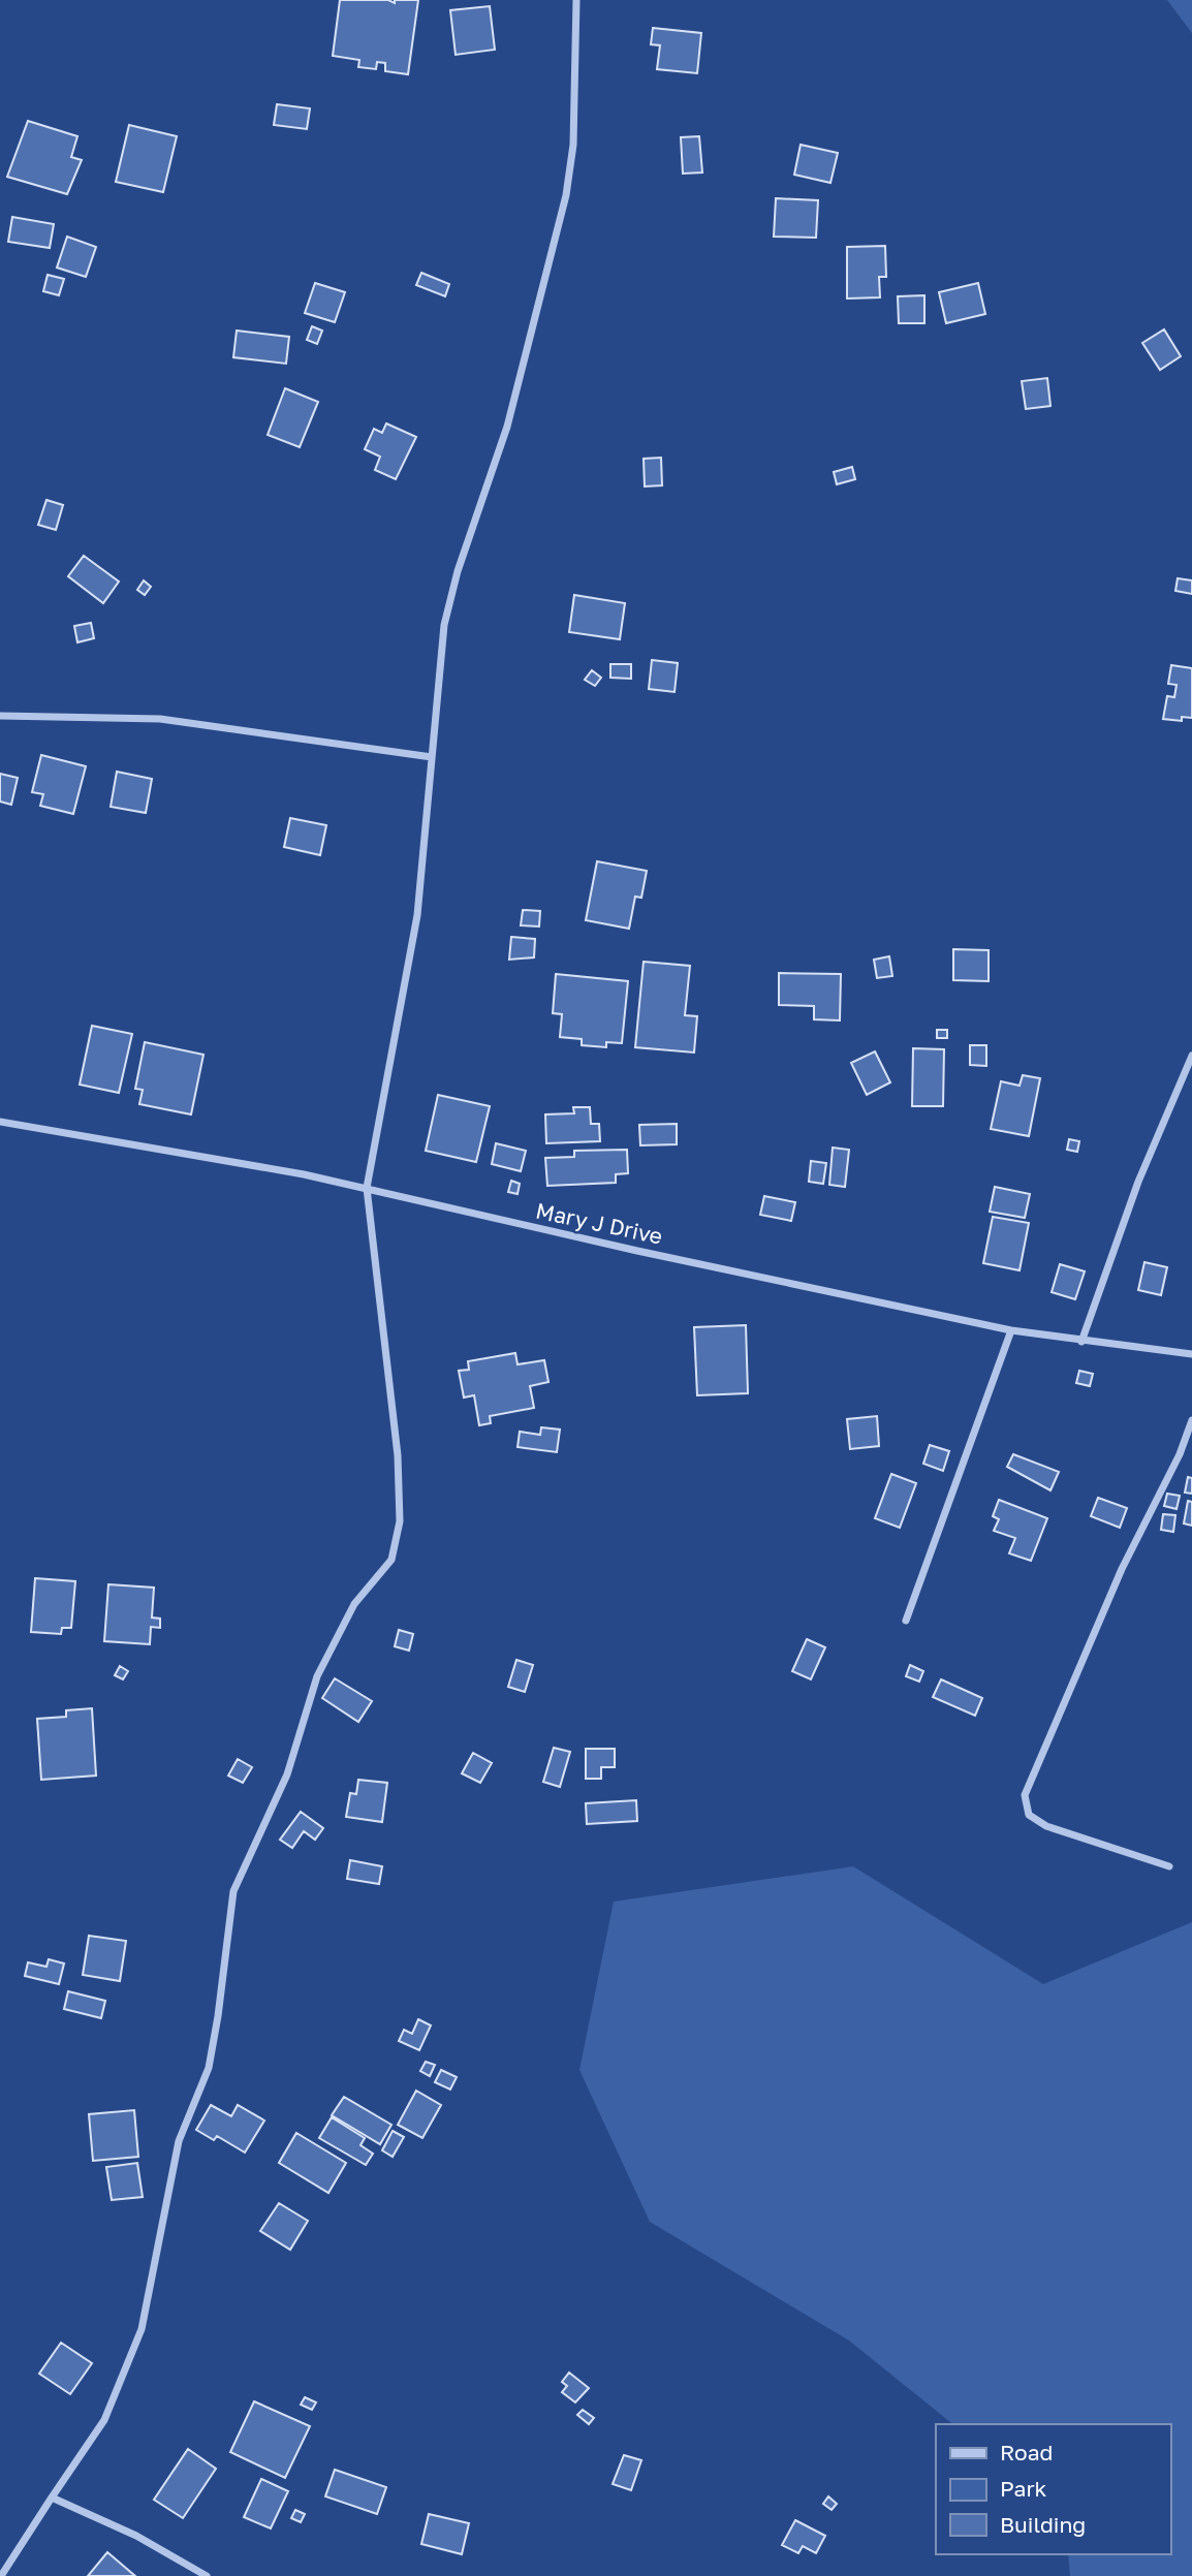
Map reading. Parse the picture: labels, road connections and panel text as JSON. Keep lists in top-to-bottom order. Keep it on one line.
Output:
{"streets":{"street":["Mary J Drive"]},"legend":["Road","Park","Building"]}
